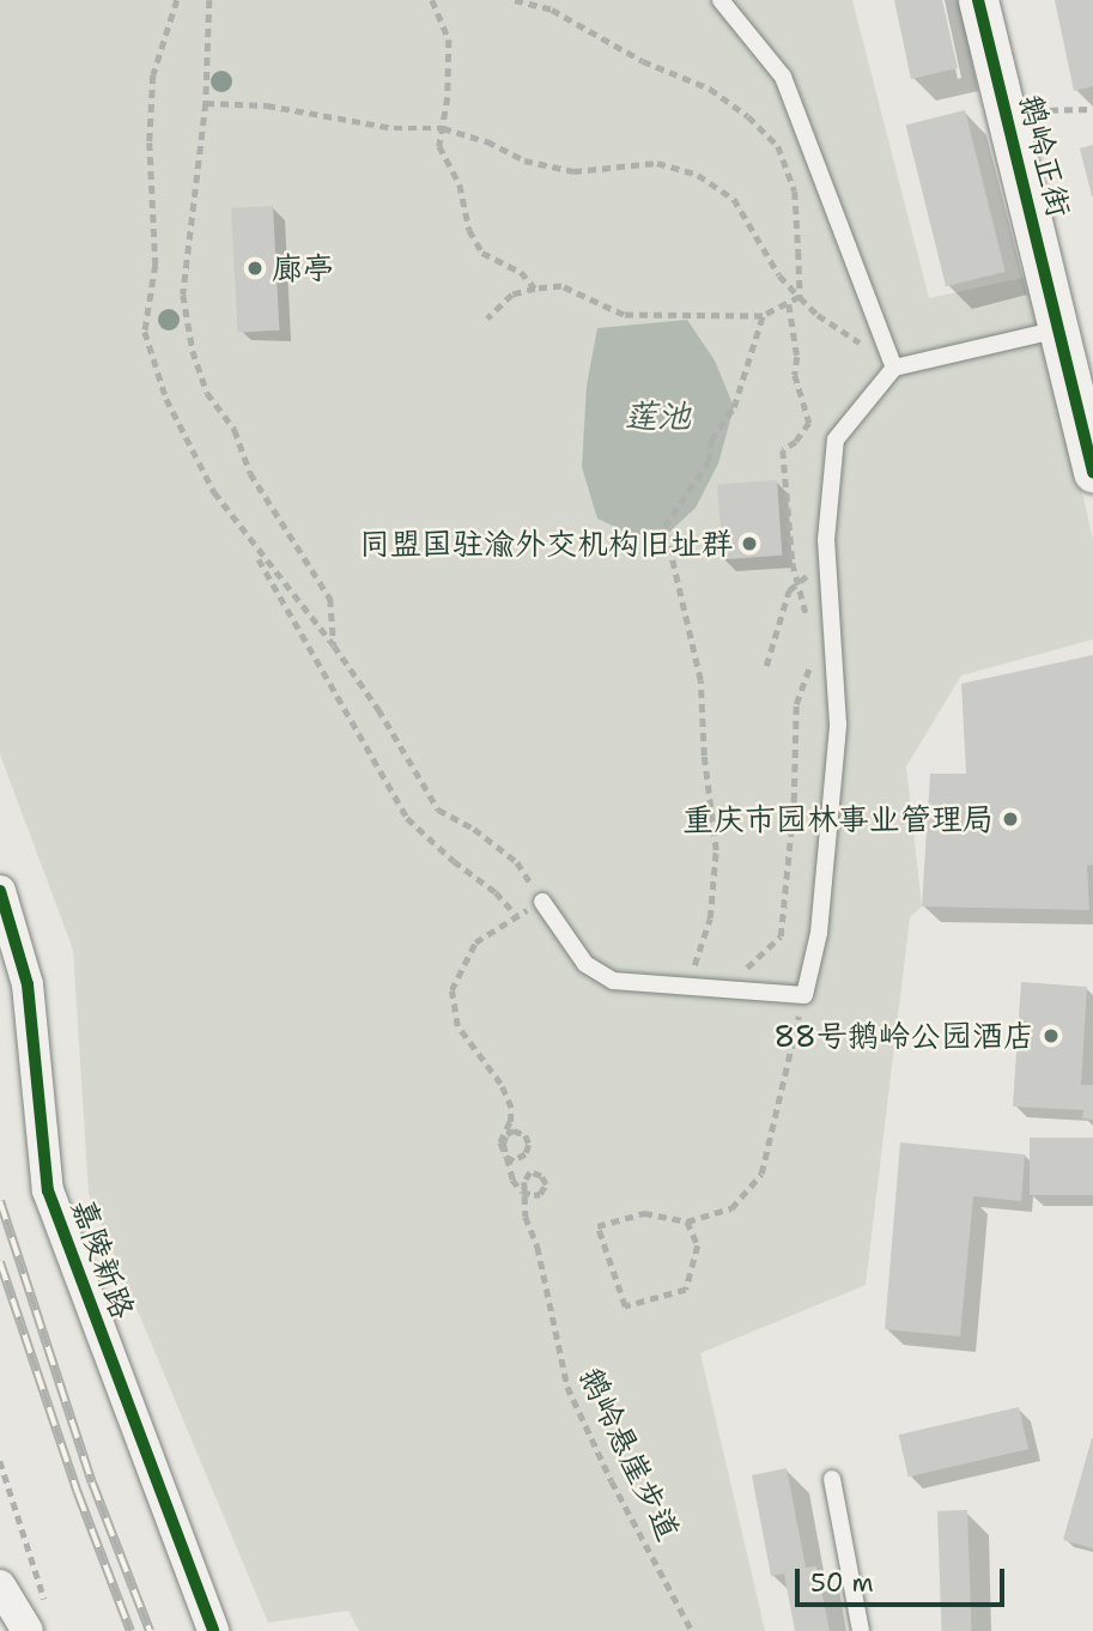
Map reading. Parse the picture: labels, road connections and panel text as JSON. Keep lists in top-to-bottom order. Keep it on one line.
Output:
{"streets":{"street":["鹅岭正街","嘉陵新路"],"path":["鹅岭悬崖步道"]},"water":["莲池"],"places":["廊亭","同盟国驻渝外交机构旧址群","重庆市园林事业管理局","88号鹅岭公园酒店"],"scale_bar":"50 m"}
